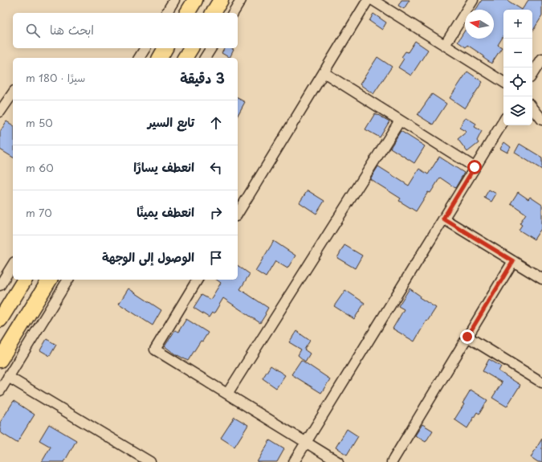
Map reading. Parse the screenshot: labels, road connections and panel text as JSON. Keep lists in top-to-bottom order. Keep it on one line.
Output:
{"north":"left","page":{"map_buttons":["+","−"],"search":"ابحث هنا","heading":["3 دقيقة","سيرًا · 180 m"],"list":[["تابع السير","50 m"],["انعطف يسارًا","60 m"],["انعطف يمينًا","70 m"],"الوصول إلى الوجهة"]}}
